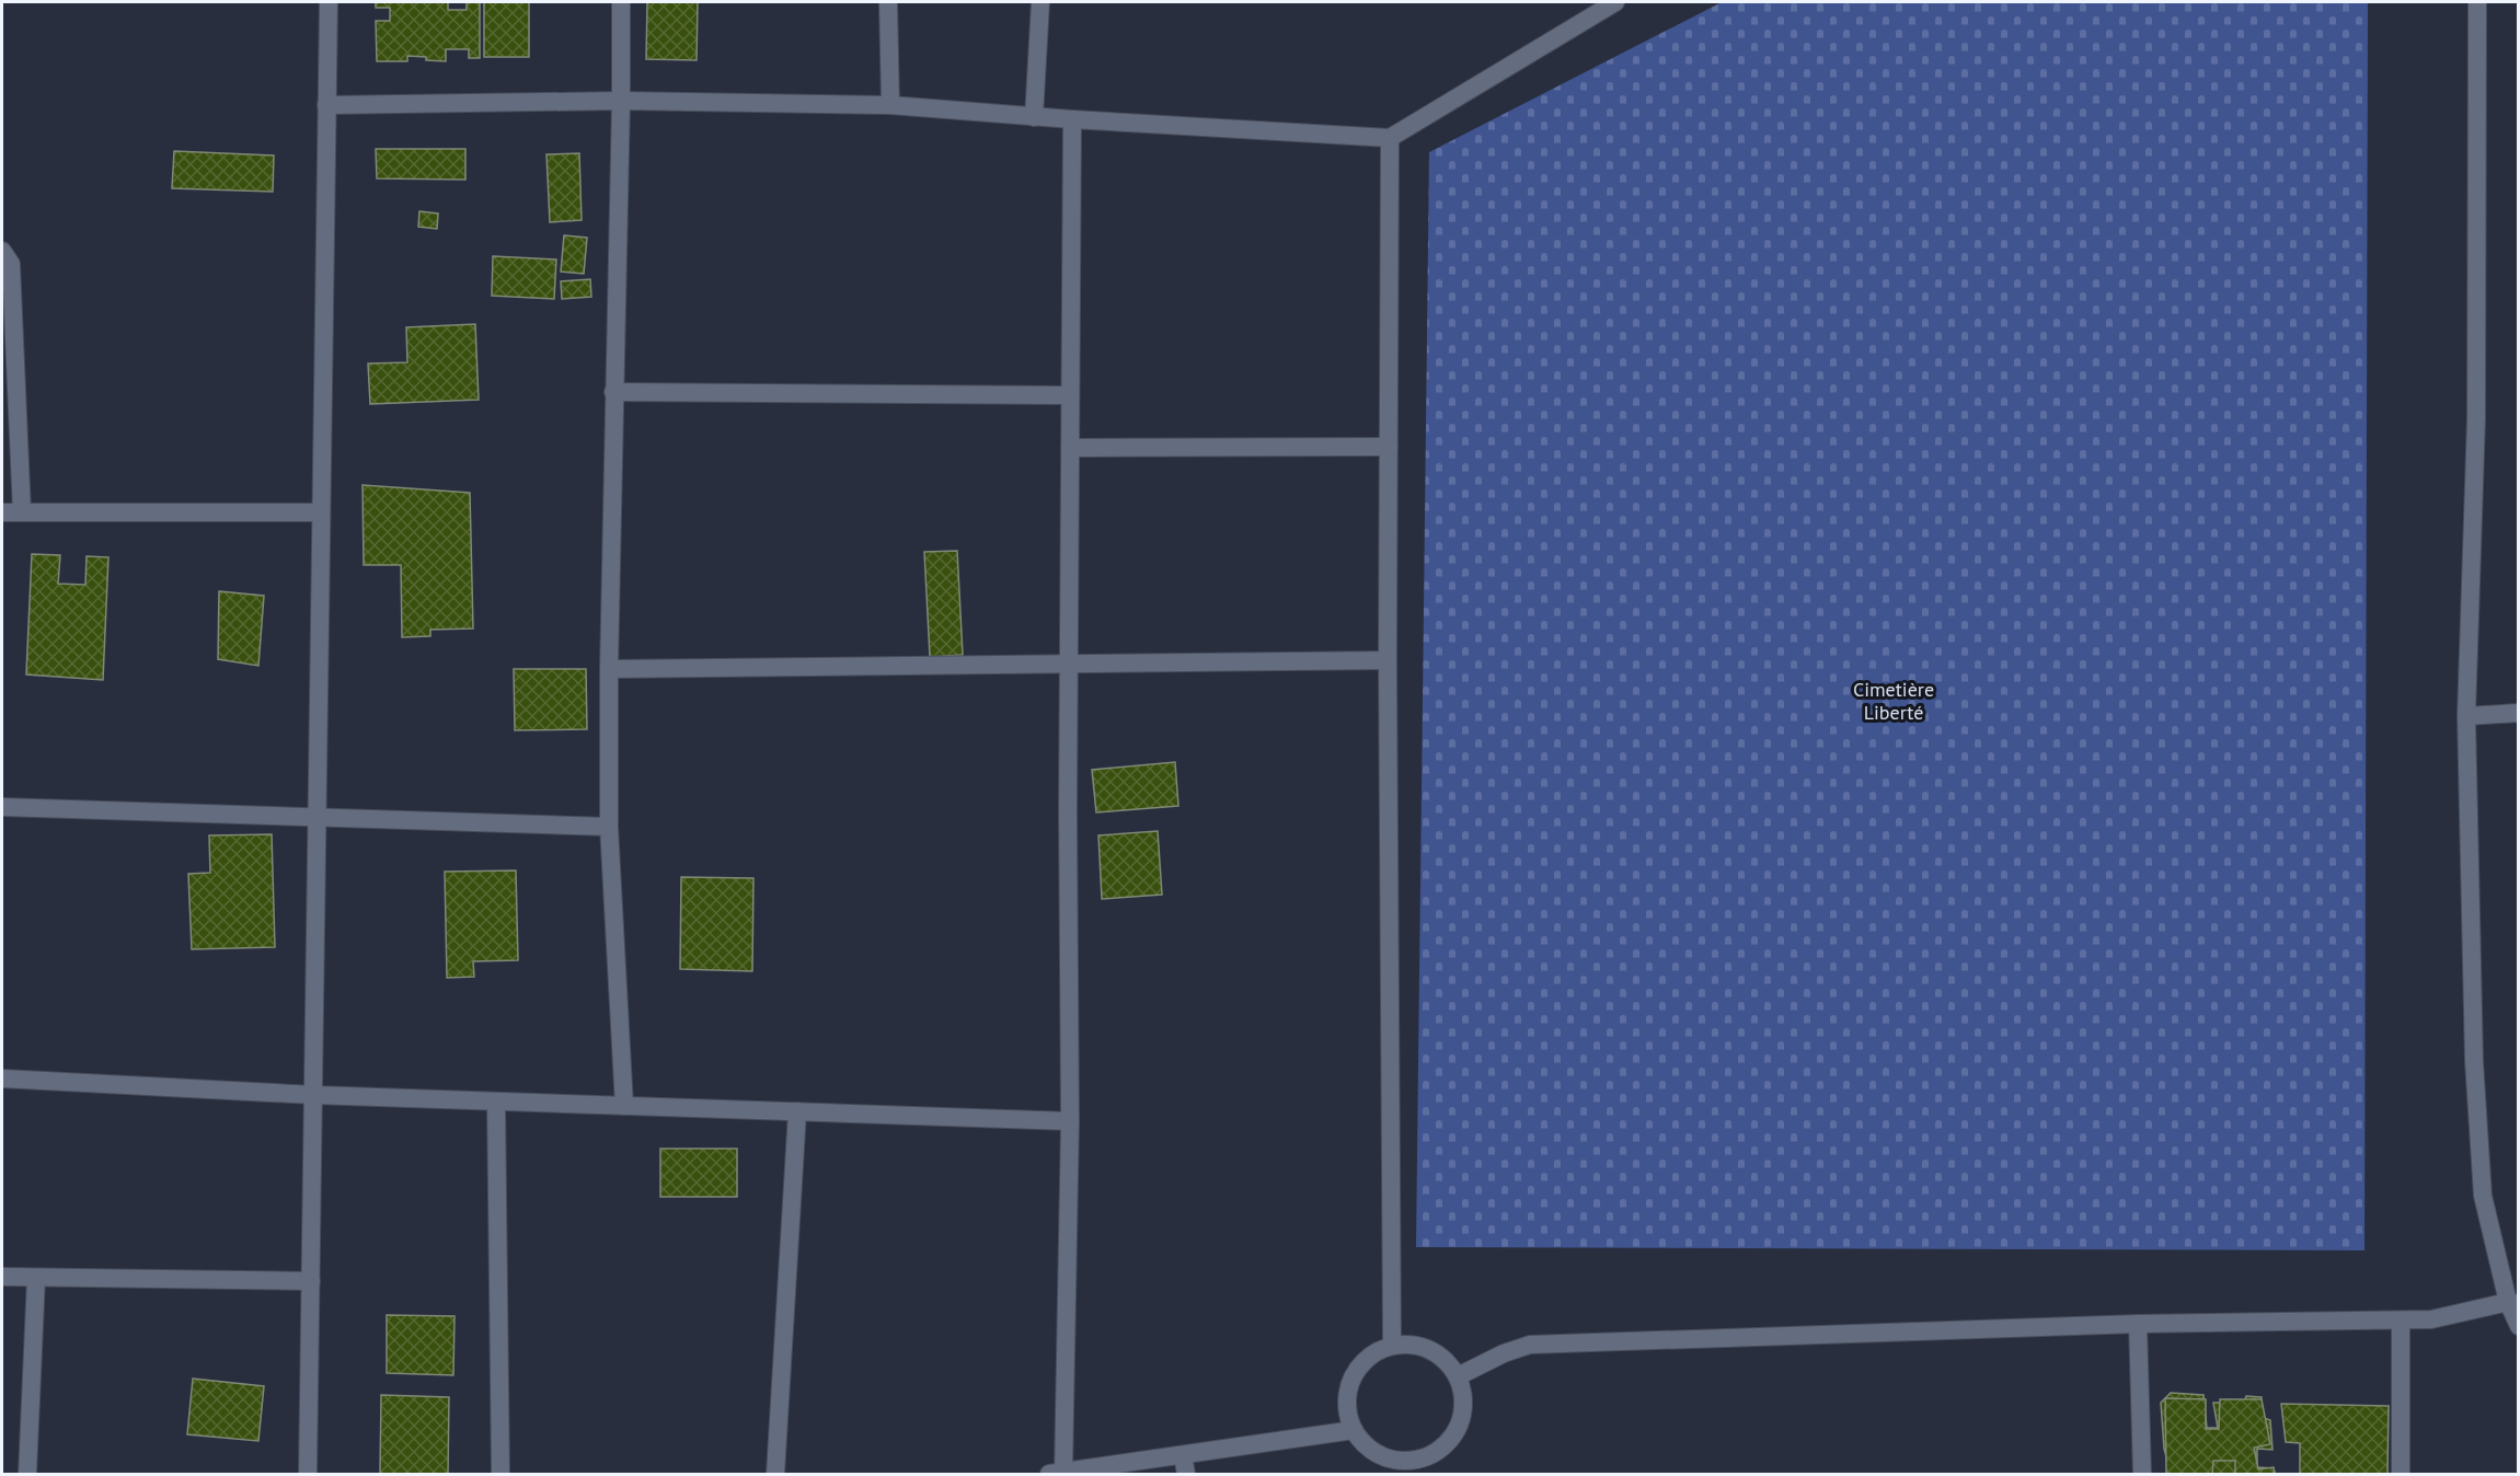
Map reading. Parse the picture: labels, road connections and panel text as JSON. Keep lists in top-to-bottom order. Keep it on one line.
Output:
{"parks":["Cimetière Liberté"]}
